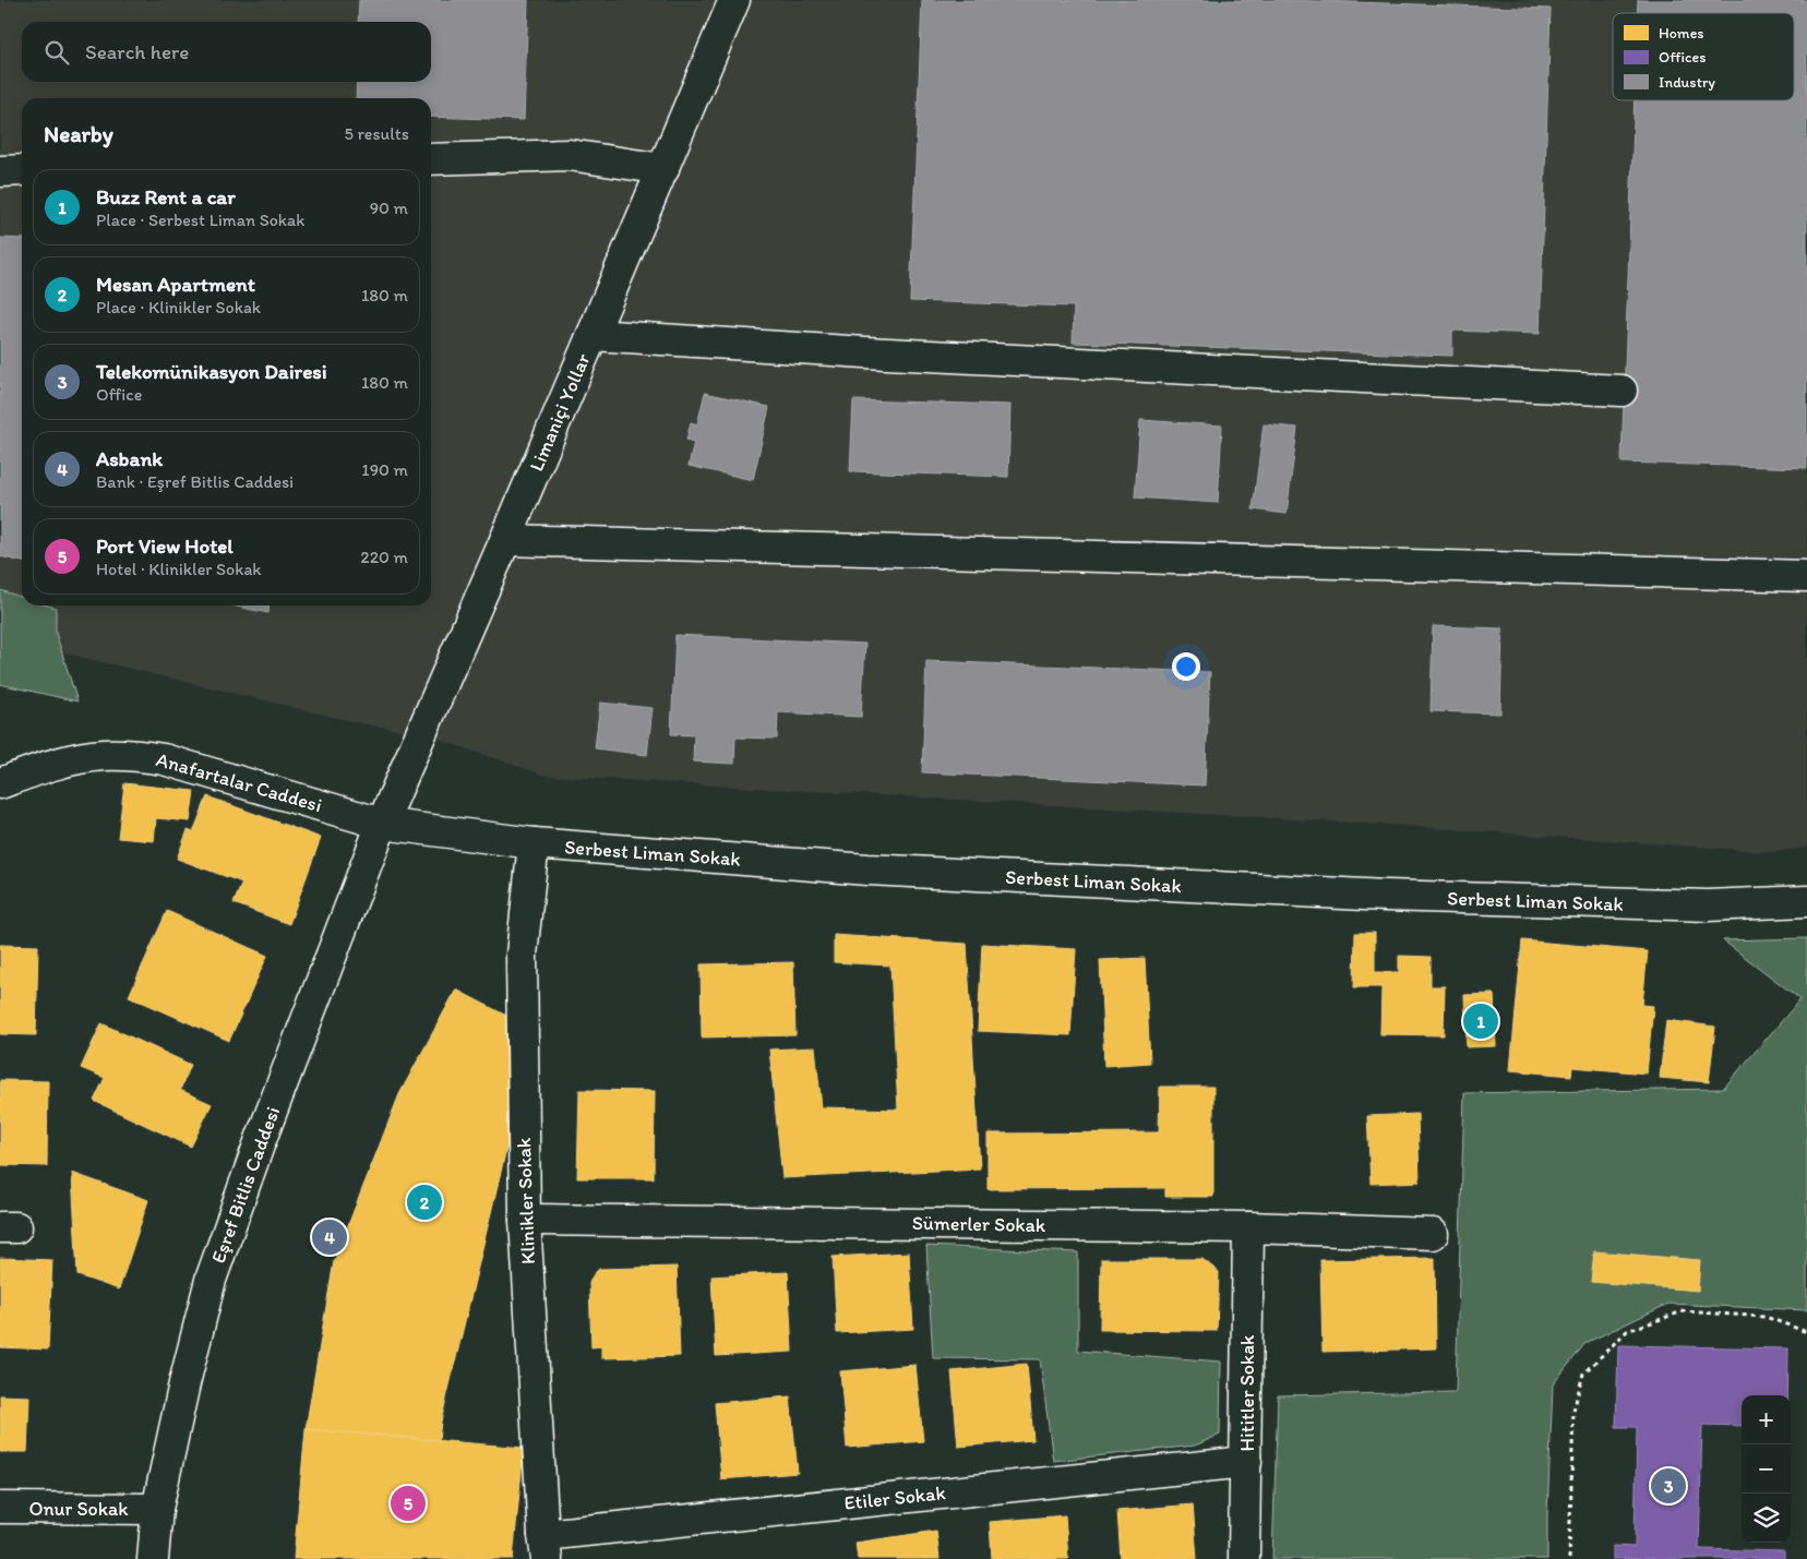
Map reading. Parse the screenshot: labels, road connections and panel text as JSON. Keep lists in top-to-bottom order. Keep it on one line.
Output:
{"streets":{"street":["Limaniçi Yollar","Anafartalar Caddesi","Serbest Liman Sokak","Eşref Bitlis Caddesi","Klinikler Sokak","Sümerler Sokak","Hititler Sokak","Etiler Sokak","Onur Sokak"]},"crossings":[["Limaniçi Yollar","Anafartalar Caddesi"],["Limaniçi Yollar","Serbest Liman Sokak"],["Limaniçi Yollar","Eşref Bitlis Caddesi"],["Anafartalar Caddesi","Serbest Liman Sokak"],["Anafartalar Caddesi","Eşref Bitlis Caddesi"],["Serbest Liman Sokak","Eşref Bitlis Caddesi"],["Serbest Liman Sokak","Klinikler Sokak"],["Eşref Bitlis Caddesi","Onur Sokak"],["Klinikler Sokak","Sümerler Sokak"],["Klinikler Sokak","Etiler Sokak"],["Sümerler Sokak","Hititler Sokak"],["Hititler Sokak","Etiler Sokak"]],"legend":["Homes","Offices","Industry"],"page":{"search":"Search here","heading":["Nearby","5 results"],"list":[{"mark":"1","name":"Buzz Rent a car","note":"Place · Serbest Liman Sokak","value":"90 m"},{"mark":"2","name":"Mesan Apartment","note":"Place · Klinikler Sokak","value":"180 m"},{"mark":"3","name":"Telekomünikasyon Dairesi","note":"Office","value":"180 m"},{"mark":"4","name":"Asbank","note":"Bank · Eşref Bitlis Caddesi","value":"190 m"},{"mark":"5","name":"Port View Hotel","note":"Hotel · Klinikler Sokak","value":"220 m"}],"pins":["1","2","4","3","5"],"map_buttons":["+","−"]}}
